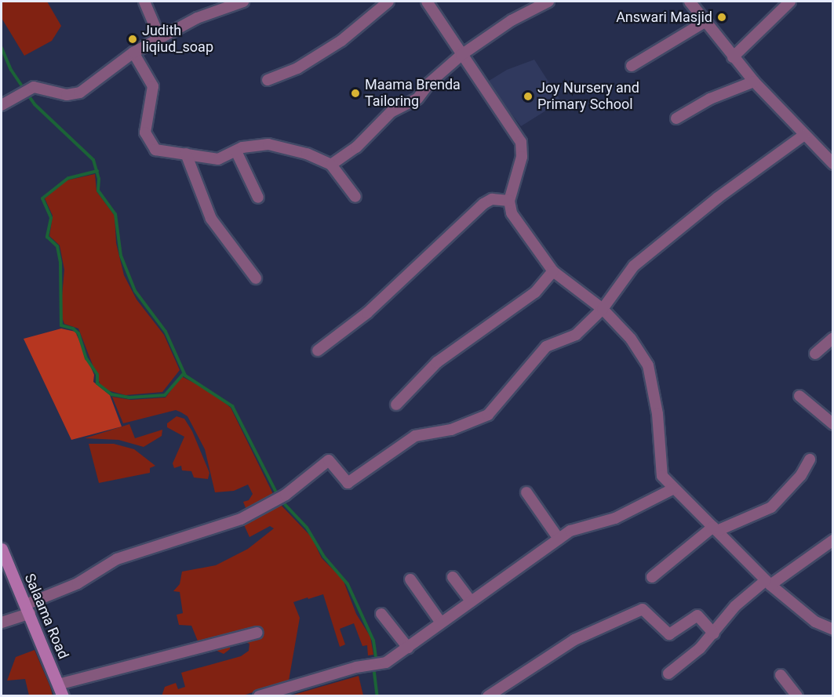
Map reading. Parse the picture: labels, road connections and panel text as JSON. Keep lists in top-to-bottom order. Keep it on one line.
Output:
{"streets":{"main road":["Salaama Road"]},"places":["Answari Masjid","Judith liqiud_soap","Maama Brenda Tailoring","Joy Nursery and Primary School"]}
